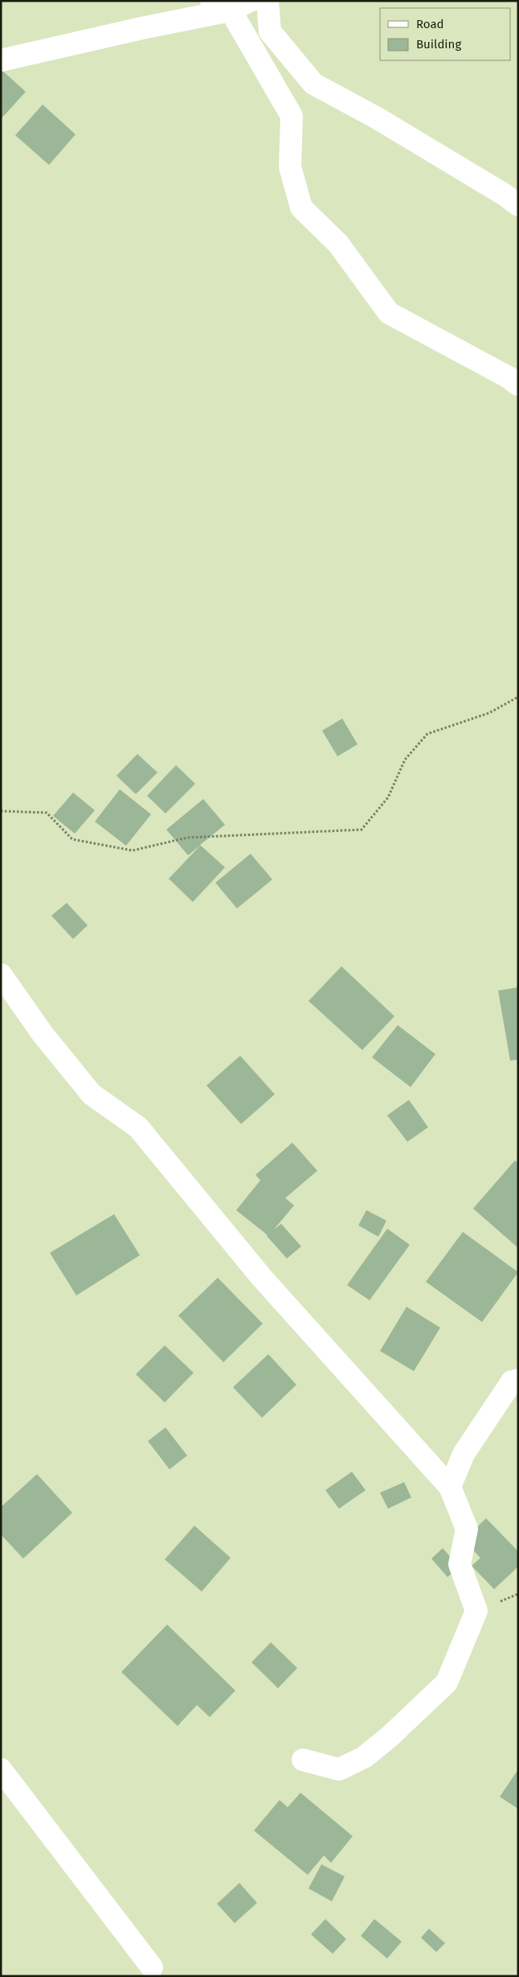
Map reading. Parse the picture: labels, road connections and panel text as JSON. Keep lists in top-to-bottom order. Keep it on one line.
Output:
{"legend":["Road","Building"]}
